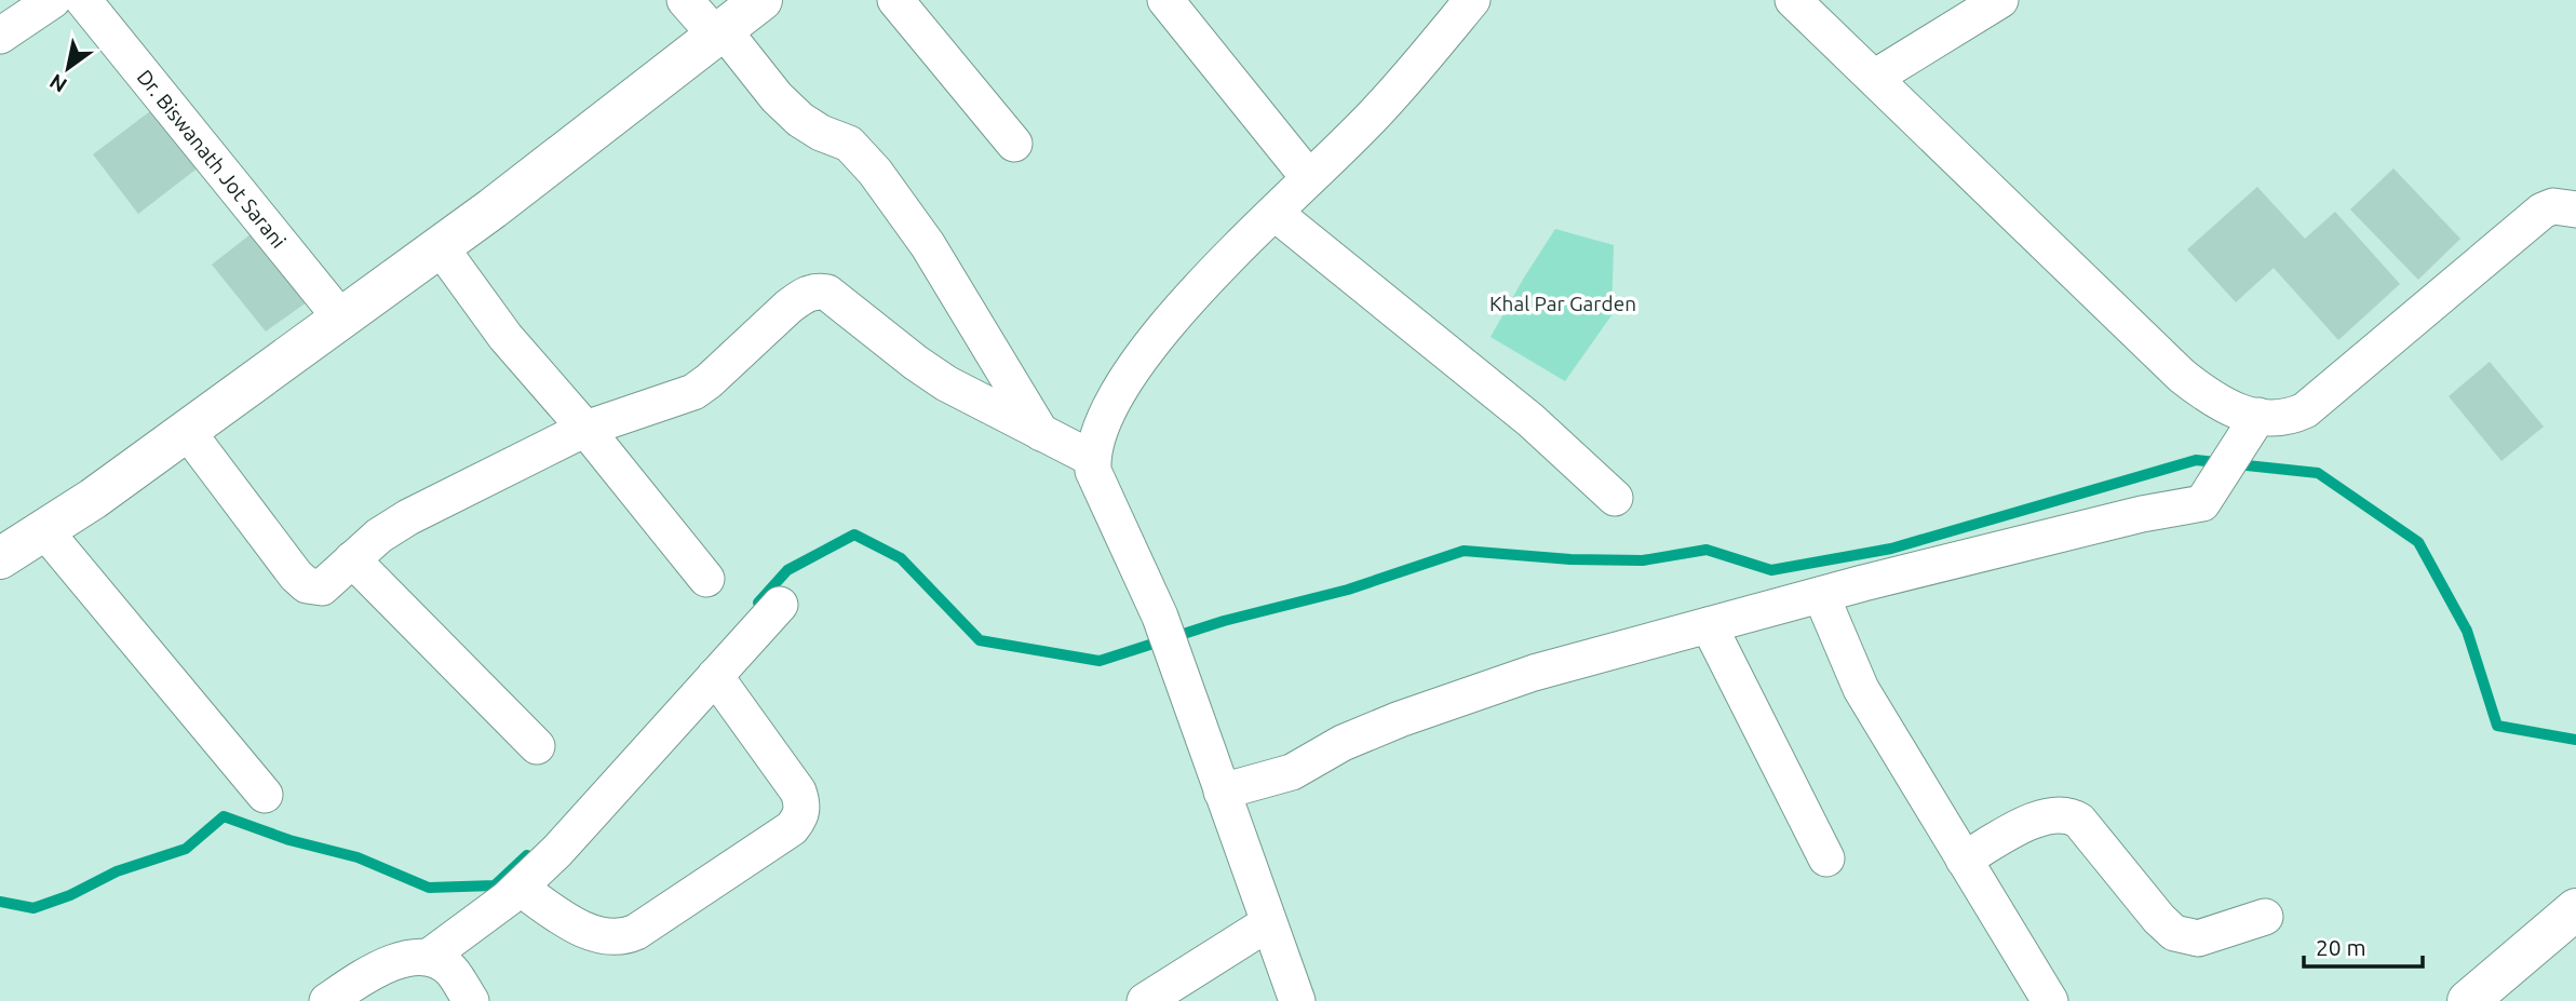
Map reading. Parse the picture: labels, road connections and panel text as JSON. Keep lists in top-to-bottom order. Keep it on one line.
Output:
{"streets":{"street":["Dr. Biswanath Jot Sarani"]},"parks":["Khal Par Garden"],"scale_bar":"20 m","north":"bottom left"}
